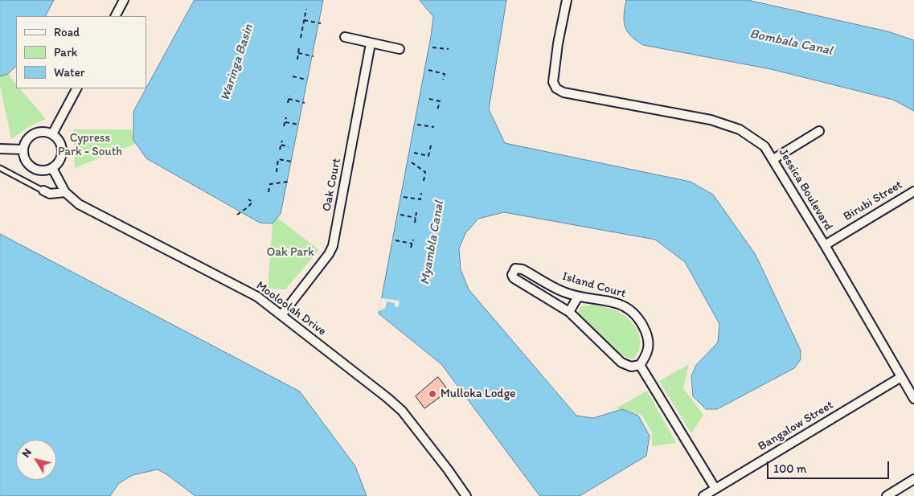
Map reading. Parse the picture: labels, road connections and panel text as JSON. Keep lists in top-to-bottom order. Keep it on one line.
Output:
{"streets":{"street":["Oak Court","Jessica Boulevard","Birubi Street","Island Court","Mooloolah Drive","Bangalow Street"]},"crossings":[["Oak Court","Mooloolah Drive"],["Jessica Boulevard","Birubi Street"],["Jessica Boulevard","Bangalow Street"]],"water":["Bombala Canal","Waringa Basin","Myambla Canal"],"parks":["Cypress Park - South","Oak Park"],"places":["Mulloka Lodge"],"legend":["Road","Park","Water"],"scale_bar":"100 m","north":"top left"}
